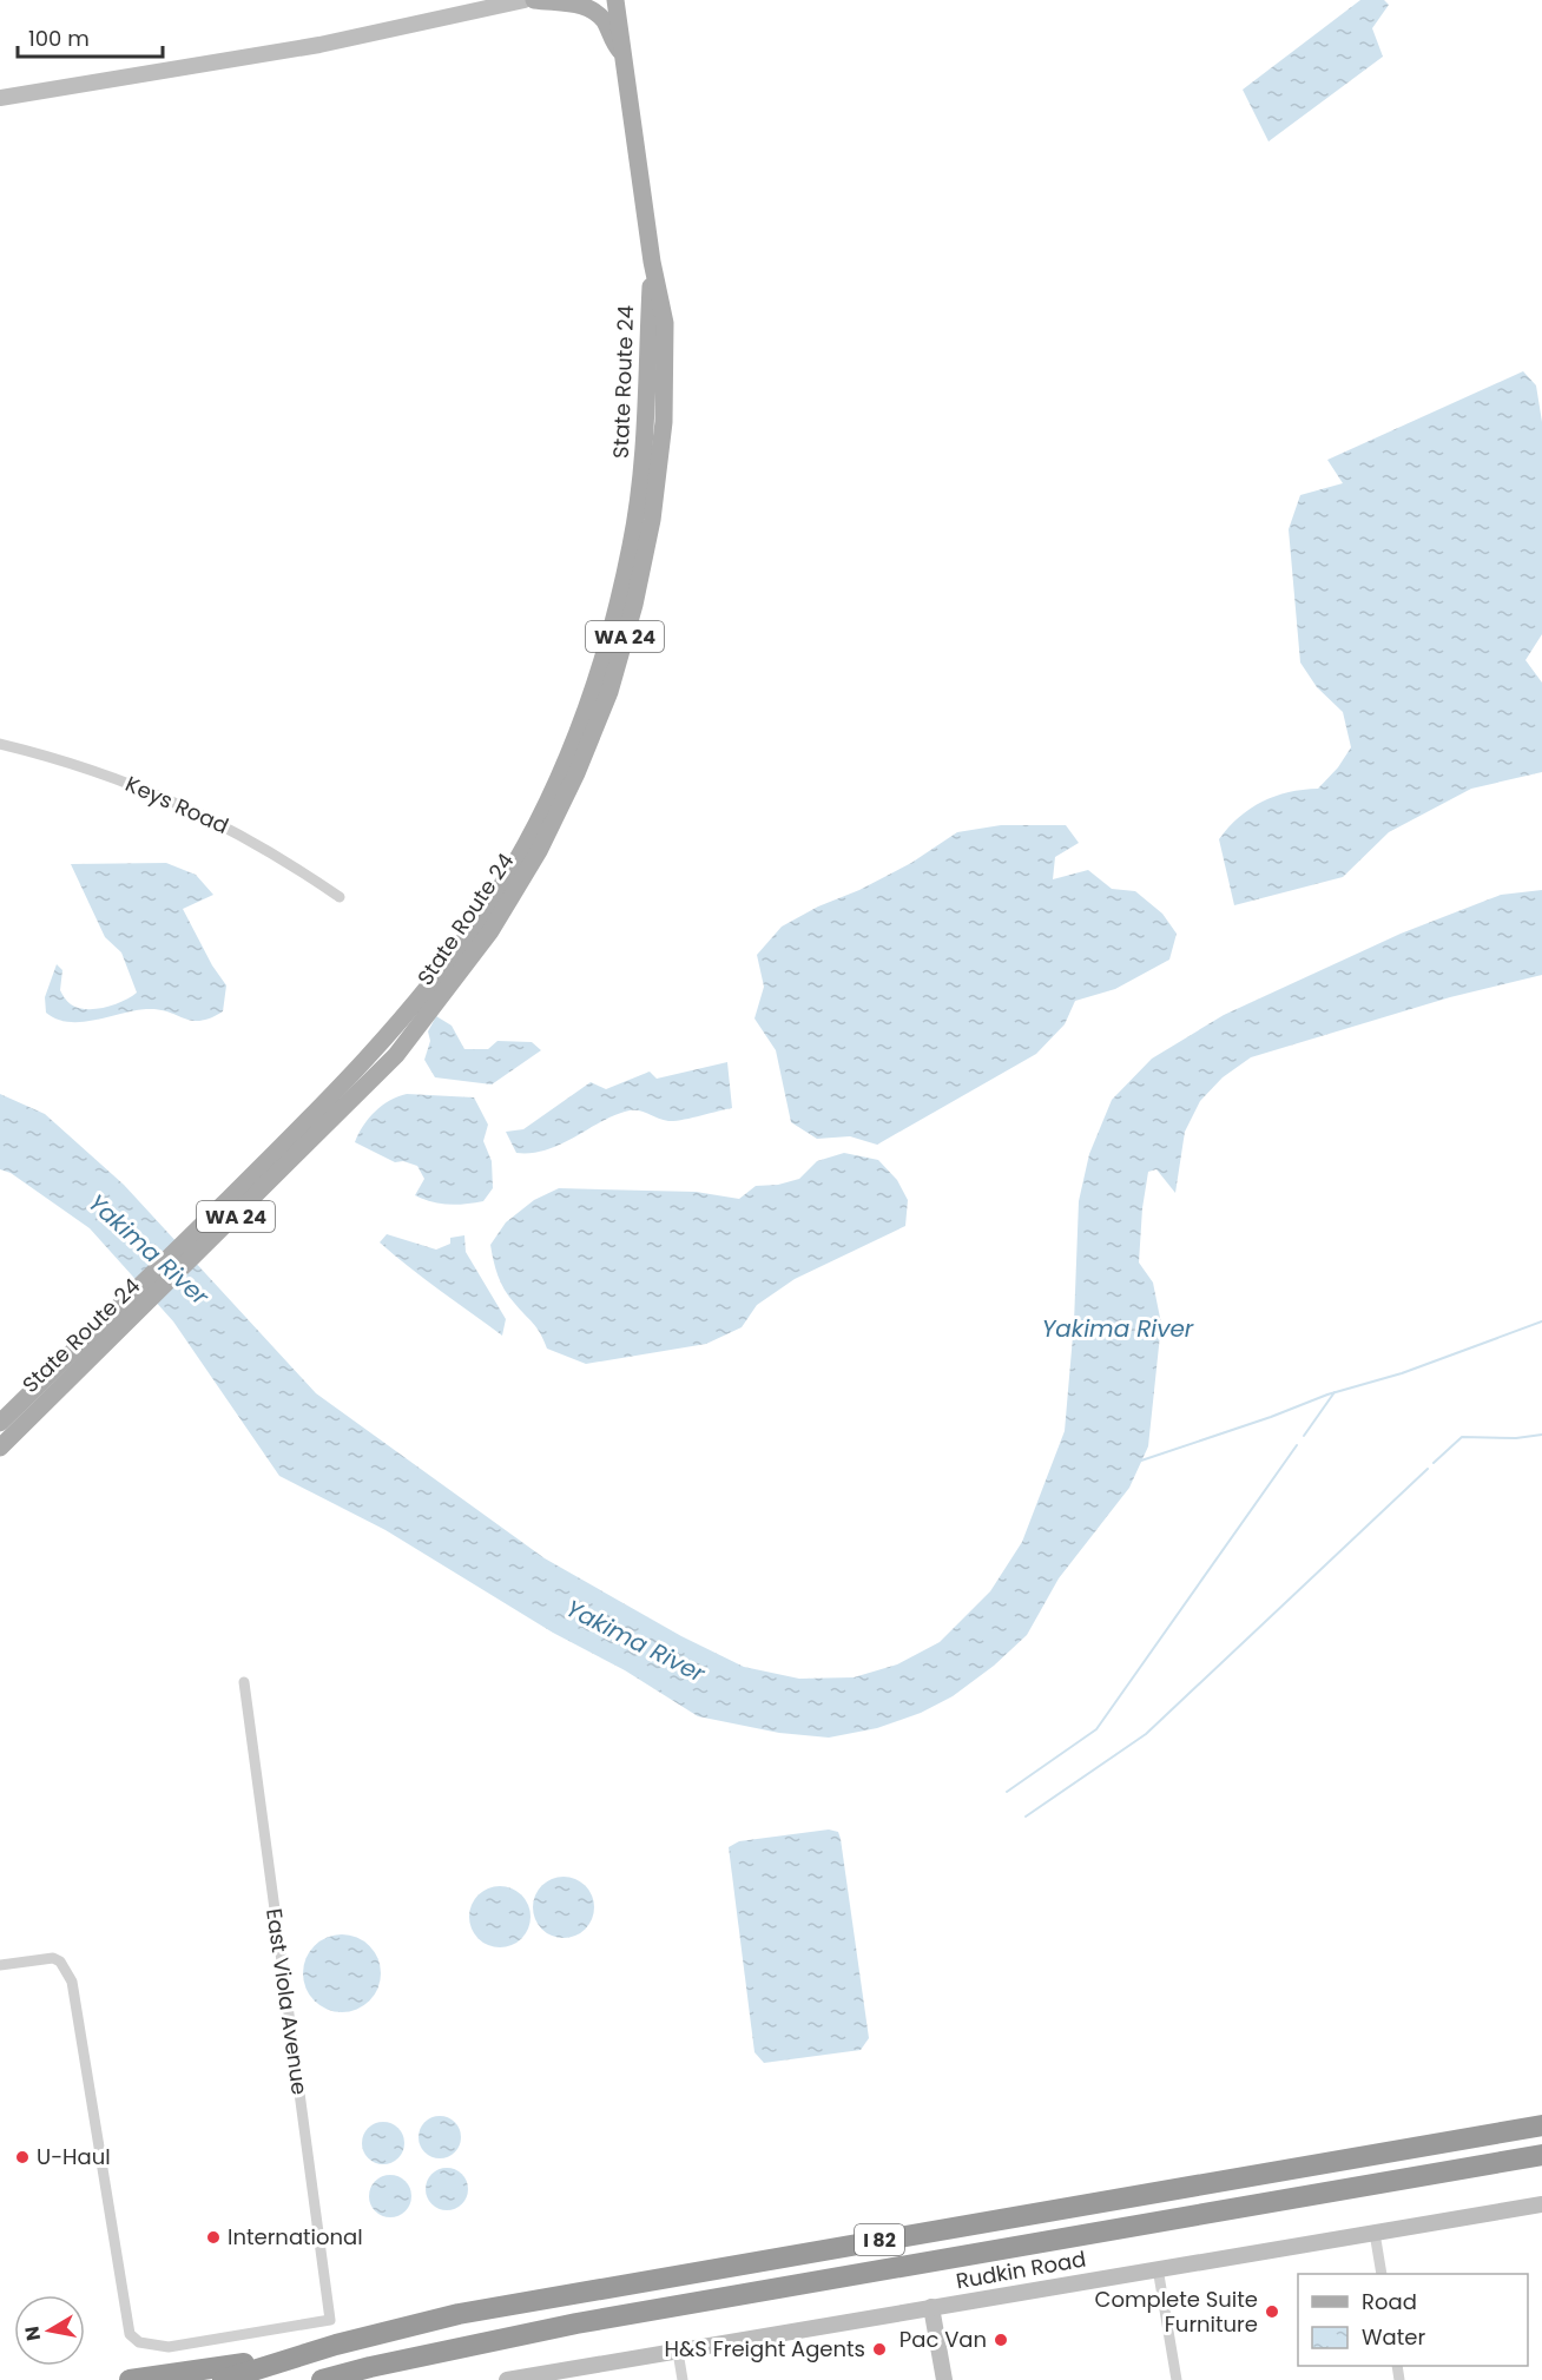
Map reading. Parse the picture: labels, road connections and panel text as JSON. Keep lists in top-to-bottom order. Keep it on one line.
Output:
{"streets":{"highway":["I 82"],"main road":["State Route 24","WA 24"],"street":["Keys Road","East Viola Avenue","Rudkin Road"]},"water":["Yakima River"],"places":["U-Haul","International","Complete Suite Furniture","Pac Van","H&S Freight Agents"],"legend":["Road","Water"],"scale_bar":"100 m","north":"left"}
